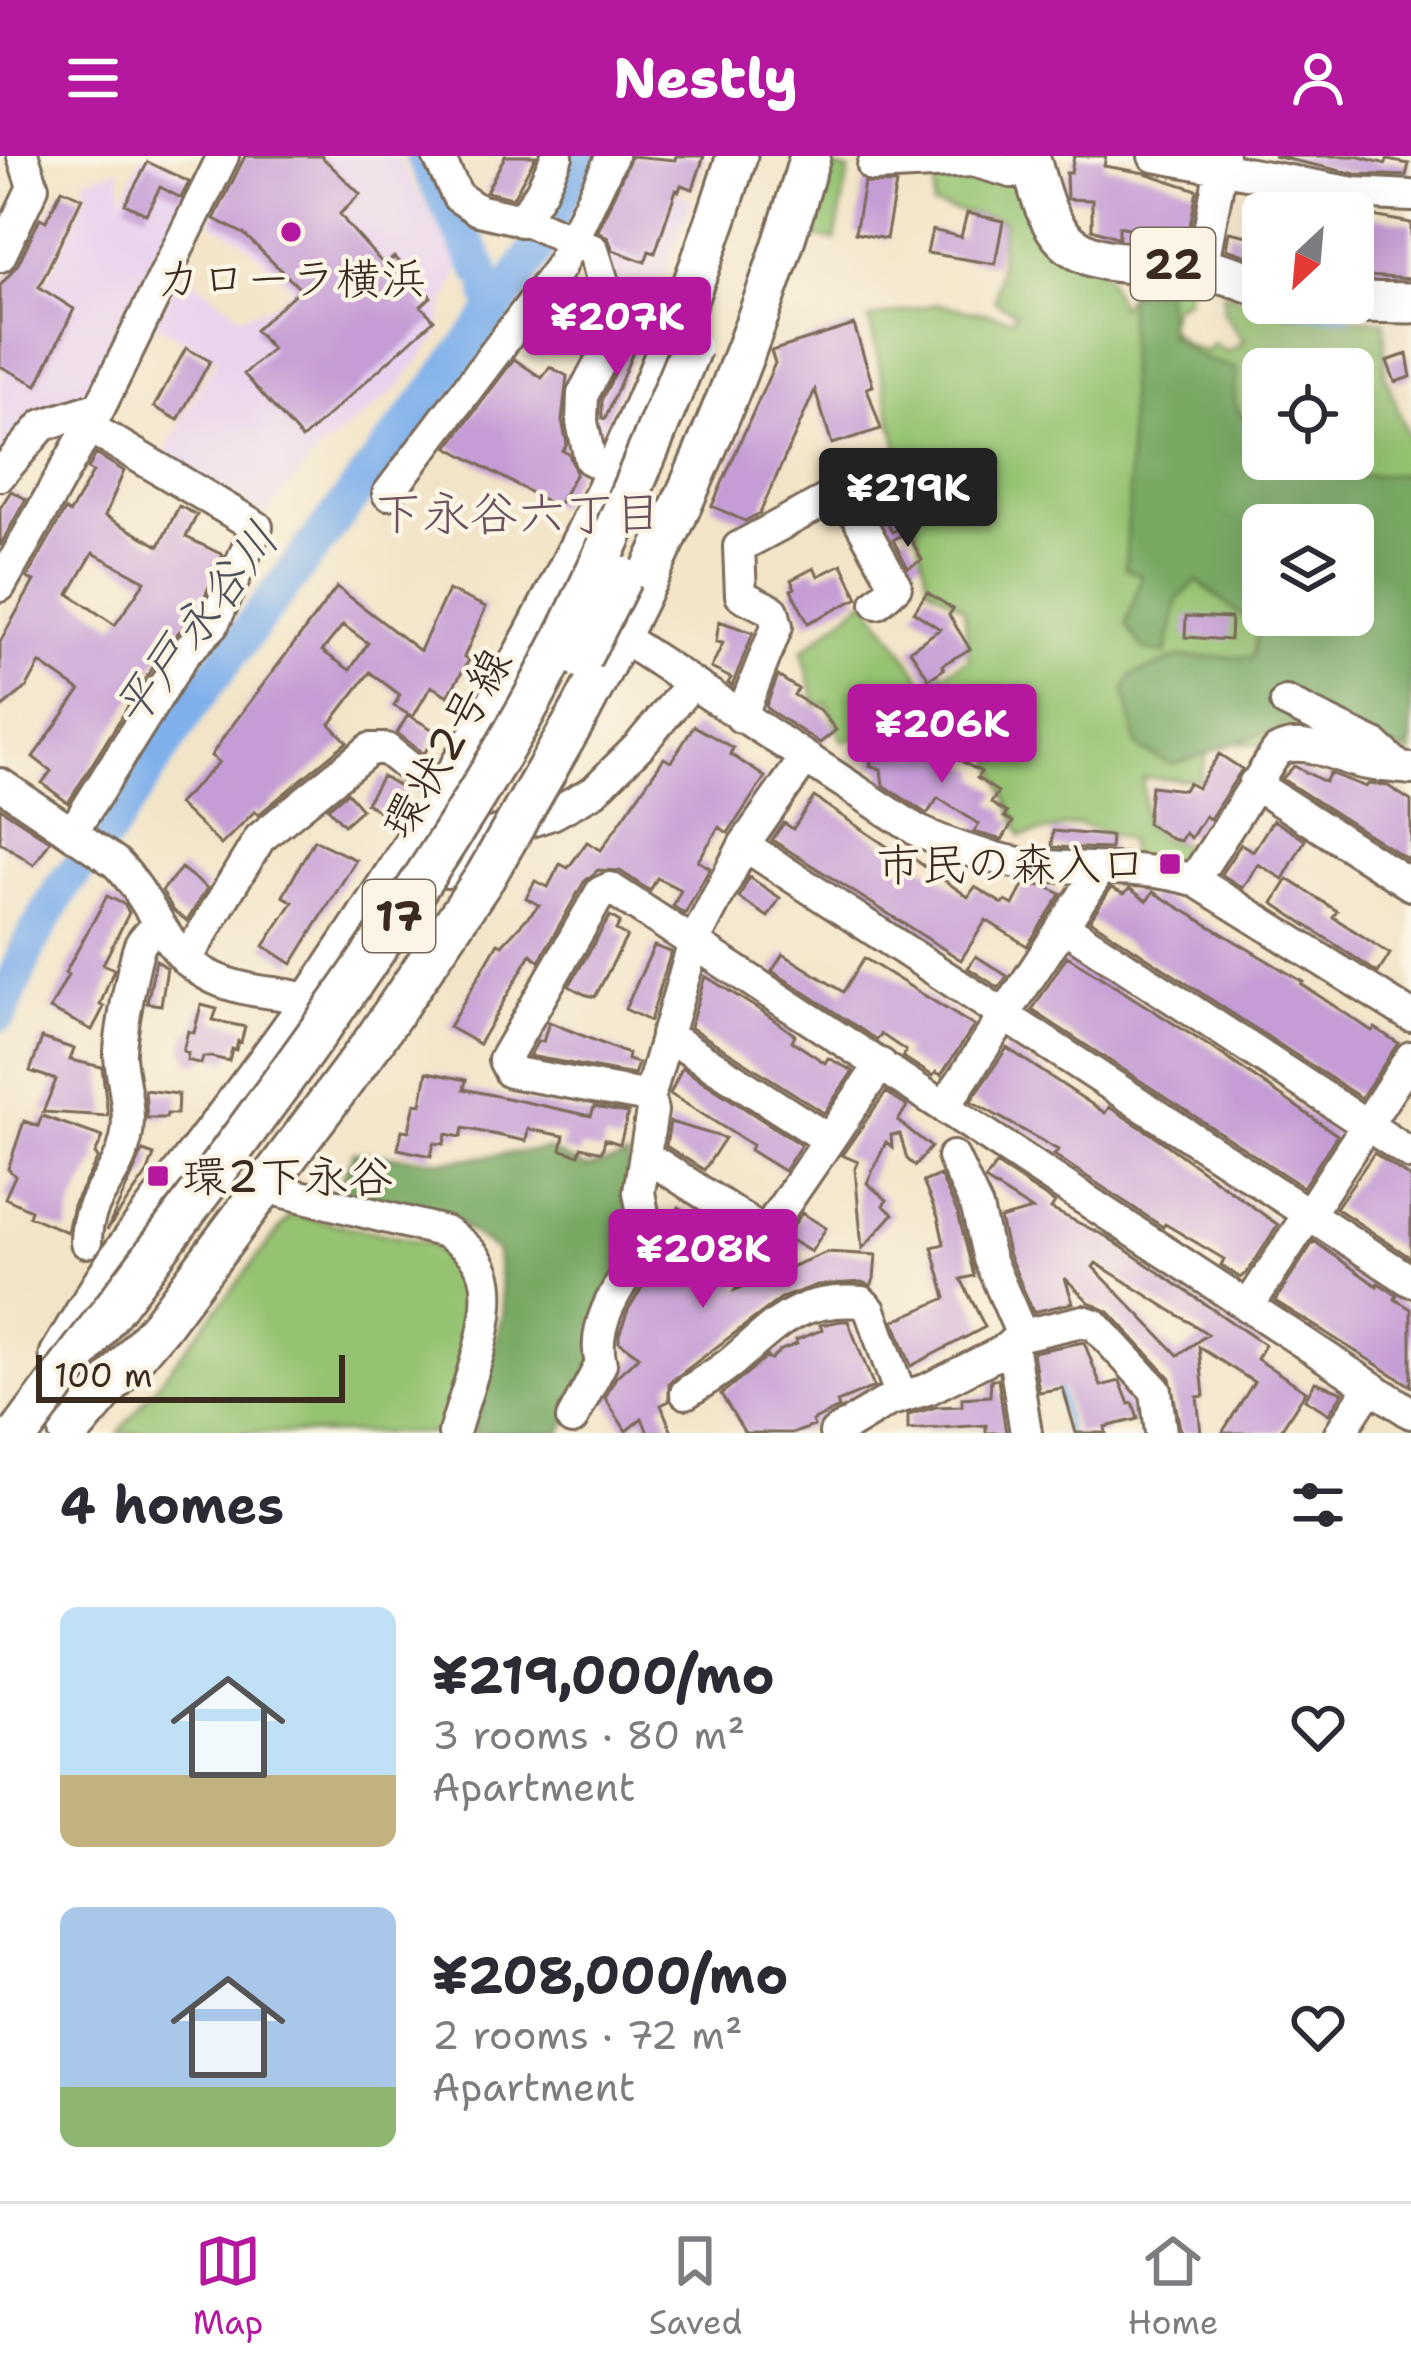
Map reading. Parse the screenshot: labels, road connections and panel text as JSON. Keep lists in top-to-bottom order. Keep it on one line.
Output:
{"streets":{"main road":["22","環状2号線","17"]},"districts":["下永谷六丁目"],"water":["平戸永谷川"],"places":{"other":["カローラ横浜"],"transit":["市民の森入口","環2下永谷"]},"scale_bar":"100 m","north":"bottom left","page":{"header":"Nestly","price":["¥207K","¥219K","¥206K","¥208K"],"scale":"100 m","heading":"4 homes","list":[{"name":"¥219,000/mo","note":"3 rooms · 80 m² · Apartment"},{"name":"¥208,000/mo","note":"2 rooms · 72 m² · Apartment"}],"tabs":["Map","Saved","Home"]}}
